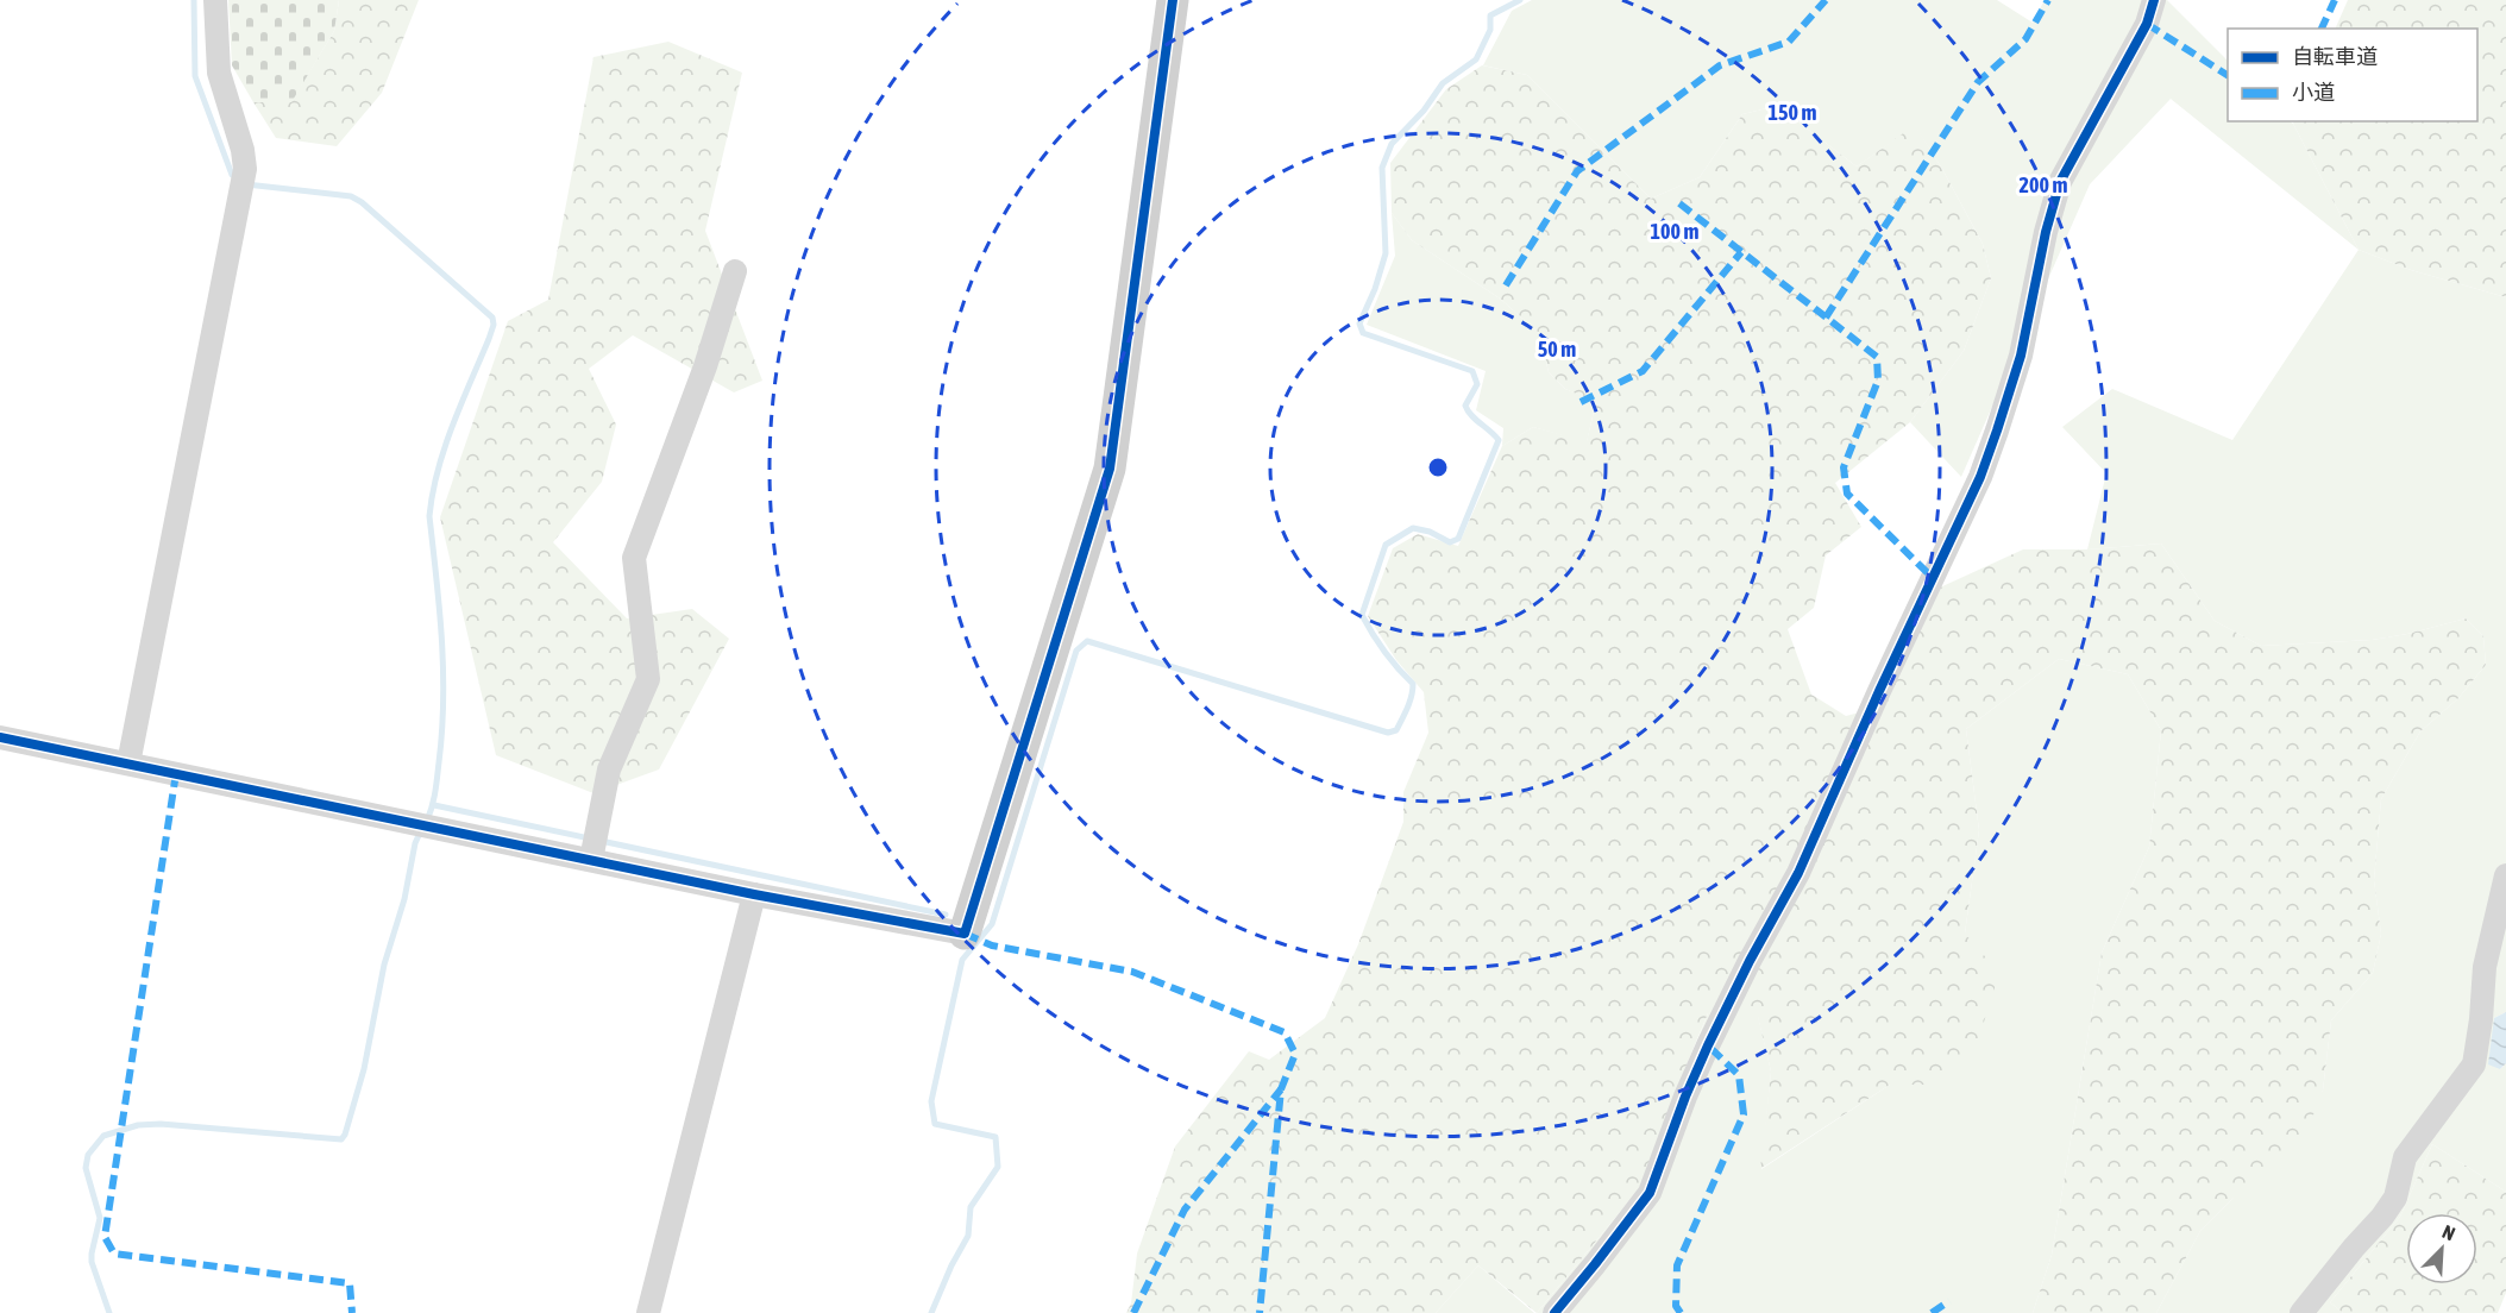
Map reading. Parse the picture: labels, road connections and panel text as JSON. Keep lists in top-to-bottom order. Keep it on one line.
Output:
{"legend":["自転車道","小道"],"north":"top right","rings":["150 m","200 m","100 m","50 m"]}
